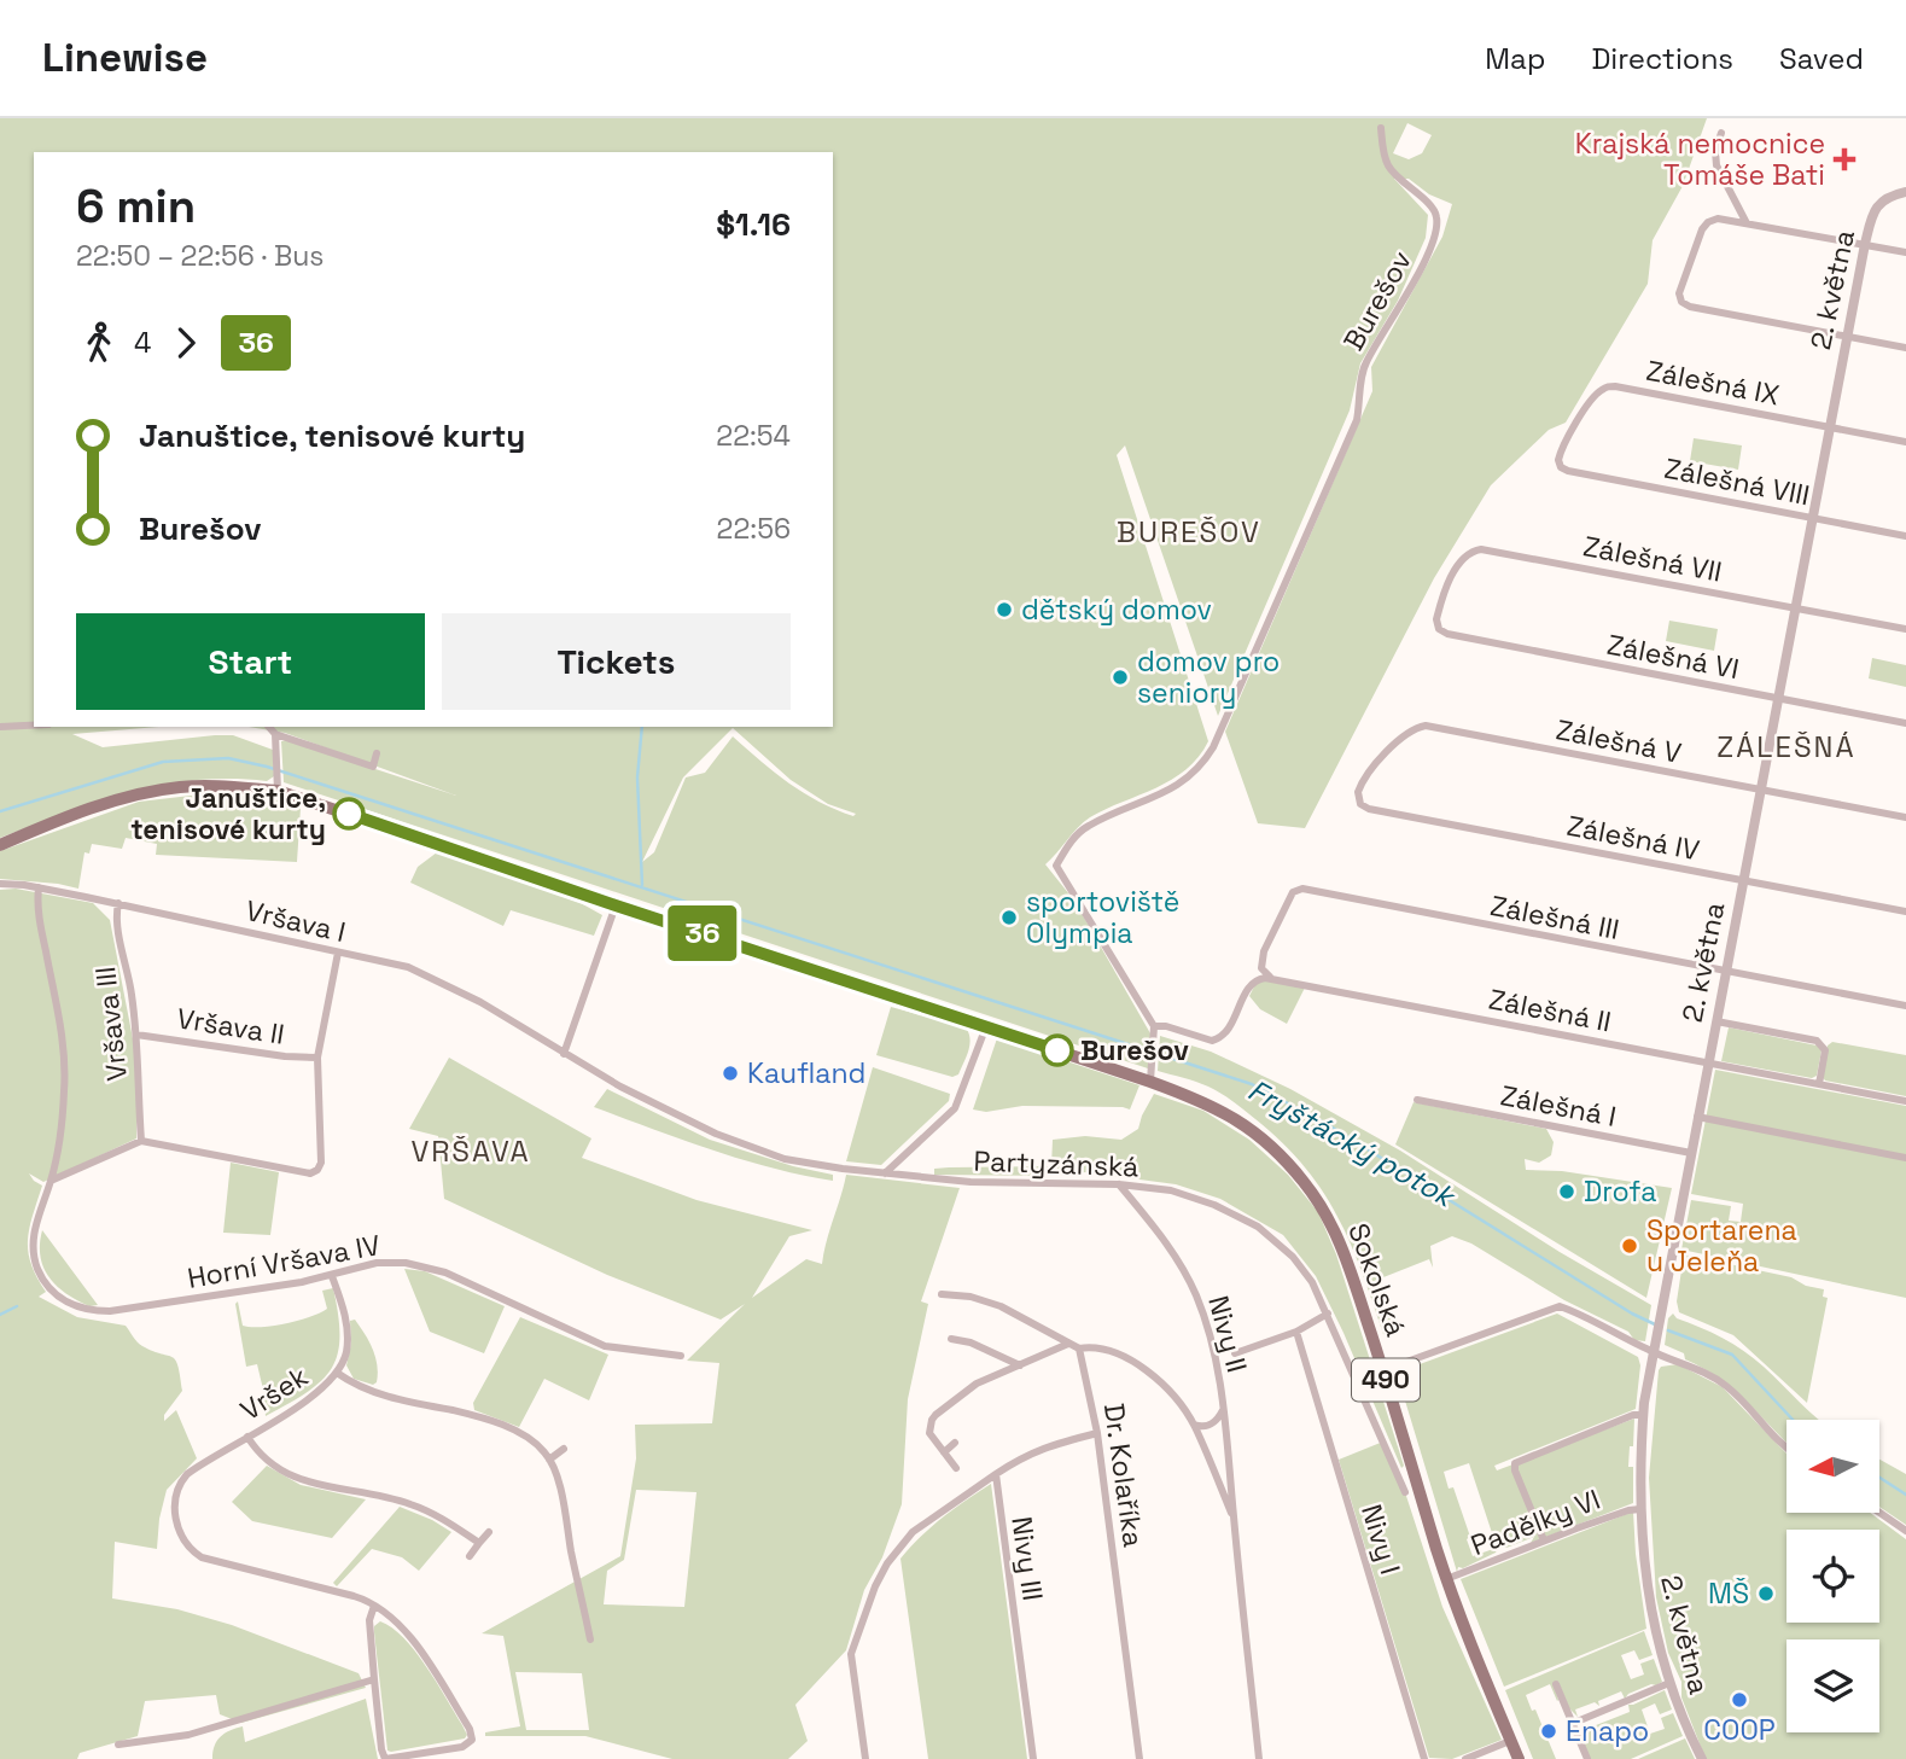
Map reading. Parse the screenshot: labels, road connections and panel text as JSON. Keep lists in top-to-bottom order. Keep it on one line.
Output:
{"streets":{"main road":["Sokolská","490"],"street":["2. května","Burešov","Zálešná IX","Zálešná VIII","Zálešná VII","Zálešná VI","Zálešná V","Zálešná IV","Zálešná III","Vršava I","Zálešná II","Vršava III","Vršava II","Zálešná I","Partyzánská","Horní Vršava IV","Nivy II","Vršek","Dr. Kolaříka","Padělky VI","Nivy I","Nivy III"]},"crossings":[["2. května","Zálešná IX"],["2. května","Zálešná VIII"],["2. května","Zálešná VII"],["2. května","Zálešná VI"],["2. května","Zálešná V"],["2. května","Zálešná IV"],["2. května","Zálešná III"],["2. května","Zálešná II"],["2. května","Zálešná I"],["2. května","Padělky VI"],["Zálešná IX","Zálešná VIII"],["Zálešná VII","Zálešná VI"],["Zálešná V","Zálešná IV"],["Zálešná III","Zálešná II"],["Vršava I","Vršava III"],["Vršava I","Partyzánská"],["Vršava I","Horní Vršava IV"],["Vršava III","Vršava II"],["Partyzánská","Nivy II"],["Horní Vršava IV","Vršek"],["Sokolská","Padělky VI"],["Nivy II","Dr. Kolaříka"]],"districts":["BUREŠOV","ZÁLEŠNÁ","VRŠAVA"],"water":["Fryštácký potok"],"places":{"health":["Krajská nemocnice Tomáše Bati"],"other":["dětský domov","domov pro seniory","Januštice, tenisové kurty","sportoviště Olympia","Burešov","Kaufland","Drofa","Sportarena u Jeleňa","MŠ","COOP","Enapo"]},"lines":["bus line 36"],"north":"left","page":{"header":"Linewise","nav":["Map","Directions","Saved"],"on_map":"36","heading":["6 min","22:50 – 22:56 · Bus","$1.16"],"legs":["4","36"],"list":[{"name":"Januštice, tenisové kurty","value":"22:54"},{"name":"Burešov","value":"22:56"}],"buttons":["Start","Tickets"]}}
